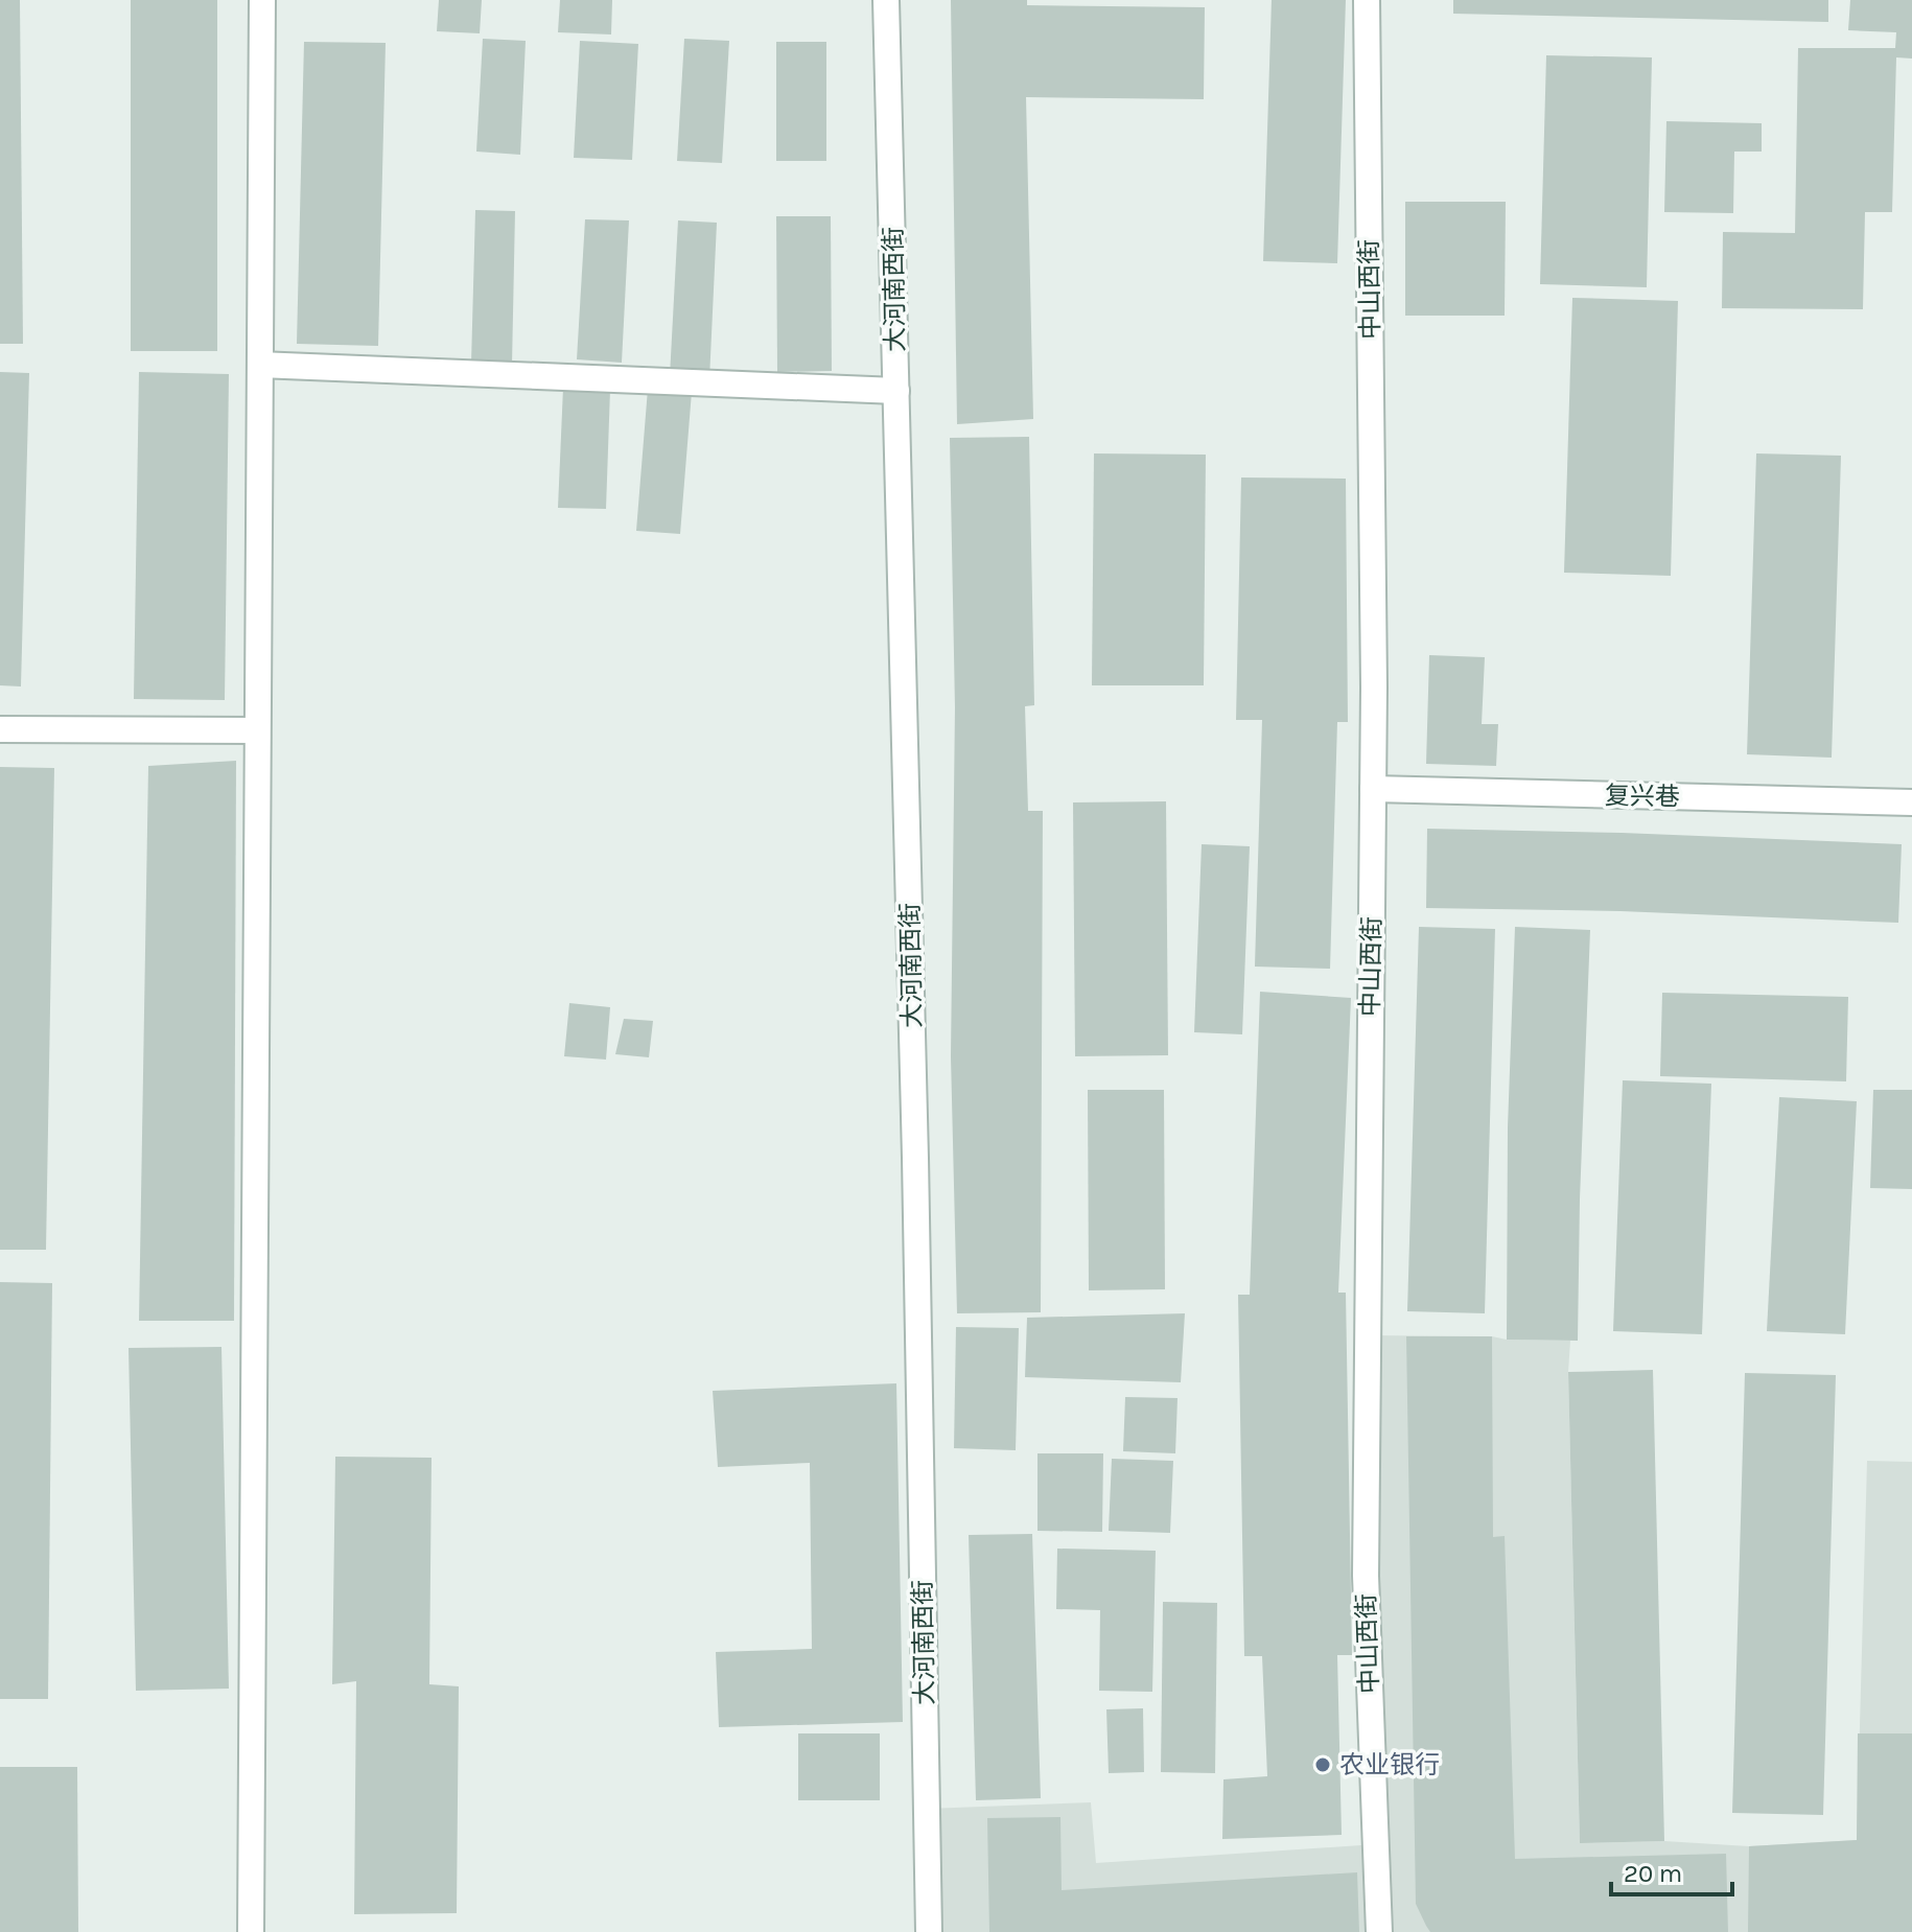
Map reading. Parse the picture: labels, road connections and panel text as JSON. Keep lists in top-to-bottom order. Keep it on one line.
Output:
{"streets":{"street":["大河南西街","中山西街","复兴巷"]},"crossings":[["中山西街","复兴巷"]],"places":["农业银行"],"scale_bar":"20 m"}
